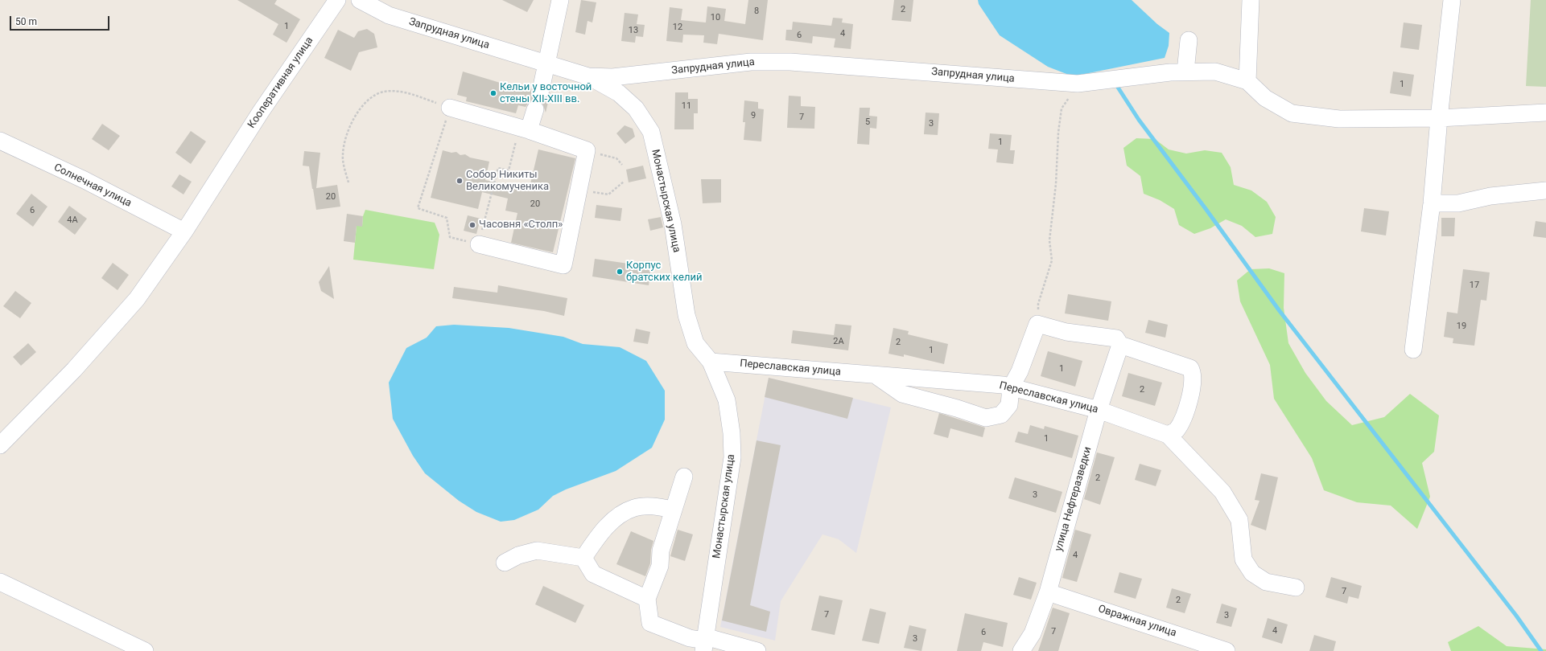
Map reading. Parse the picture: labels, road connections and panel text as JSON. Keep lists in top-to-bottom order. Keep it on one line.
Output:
{"streets":{"street":["Запрудная улица","Кооперативная улица","Солнечная улица","Монастырская улица","Переславская улица","улица Нефтеразведки","Овражная улица"]},"crossings":[["Запрудная улица","Монастырская улица"],["Кооперативная улица","Солнечная улица"],["Монастырская улица","Переславская улица"],["Переславская улица","улица Нефтеразведки"],["улица Нефтеразведки","Овражная улица"]],"places":["Кельи у восточной стены XII-XIII вв.","Собор Никиты Великомученика","Часовня «Столп»","Корпус братских келий"],"house_numbers":["2","8","10","1","12","13","4","6","1","11","9","7","5","3","1","20","20","6","4А","17","19","2А","2","1","1","2","1","2","3","4","7","2","7","3","4","7","6","3"],"scale_bar":"50 m"}
